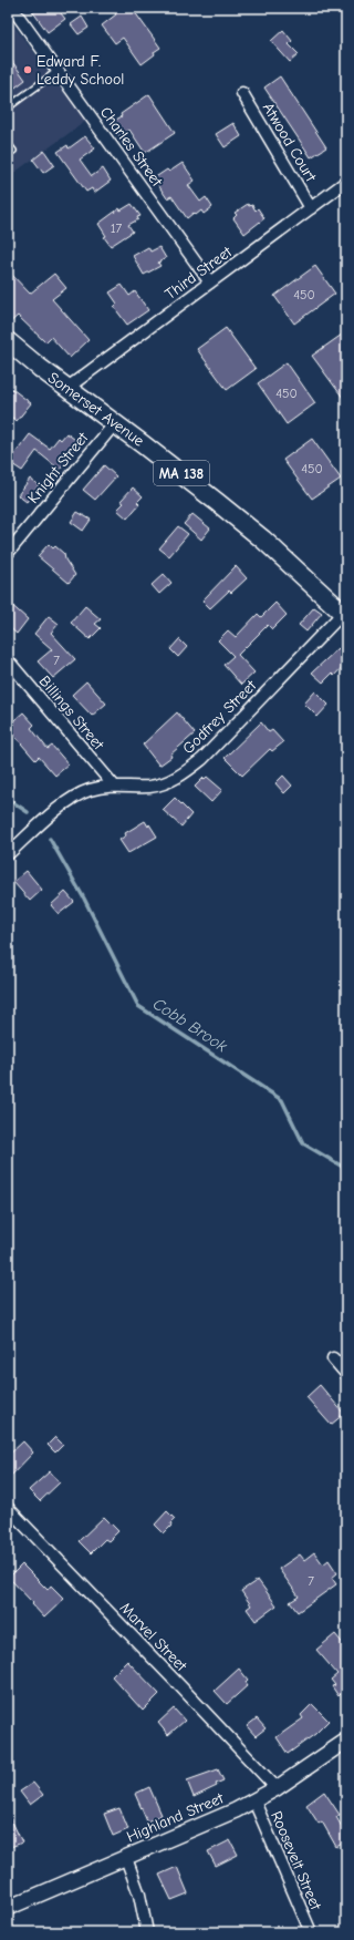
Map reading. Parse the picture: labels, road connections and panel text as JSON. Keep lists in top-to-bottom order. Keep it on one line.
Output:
{"streets":{"main road":["Somerset Avenue","MA 138"],"street":["Atwood Court","Charles Street","Third Street","Knight Street","Billings Street","Godfrey Street","Marvel Street","Highland Street","Roosevelt Street"]},"crossings":[["Atwood Court","Third Street"],["Charles Street","Third Street"],["Third Street","Somerset Avenue"],["Somerset Avenue","Knight Street"],["Somerset Avenue","Godfrey Street"],["Billings Street","Godfrey Street"],["Marvel Street","Highland Street"],["Highland Street","Roosevelt Street"]],"water":["Cobb Brook"],"places":["Edward F. Leddy School"],"house_numbers":["17","450","450","450","7","7"]}
